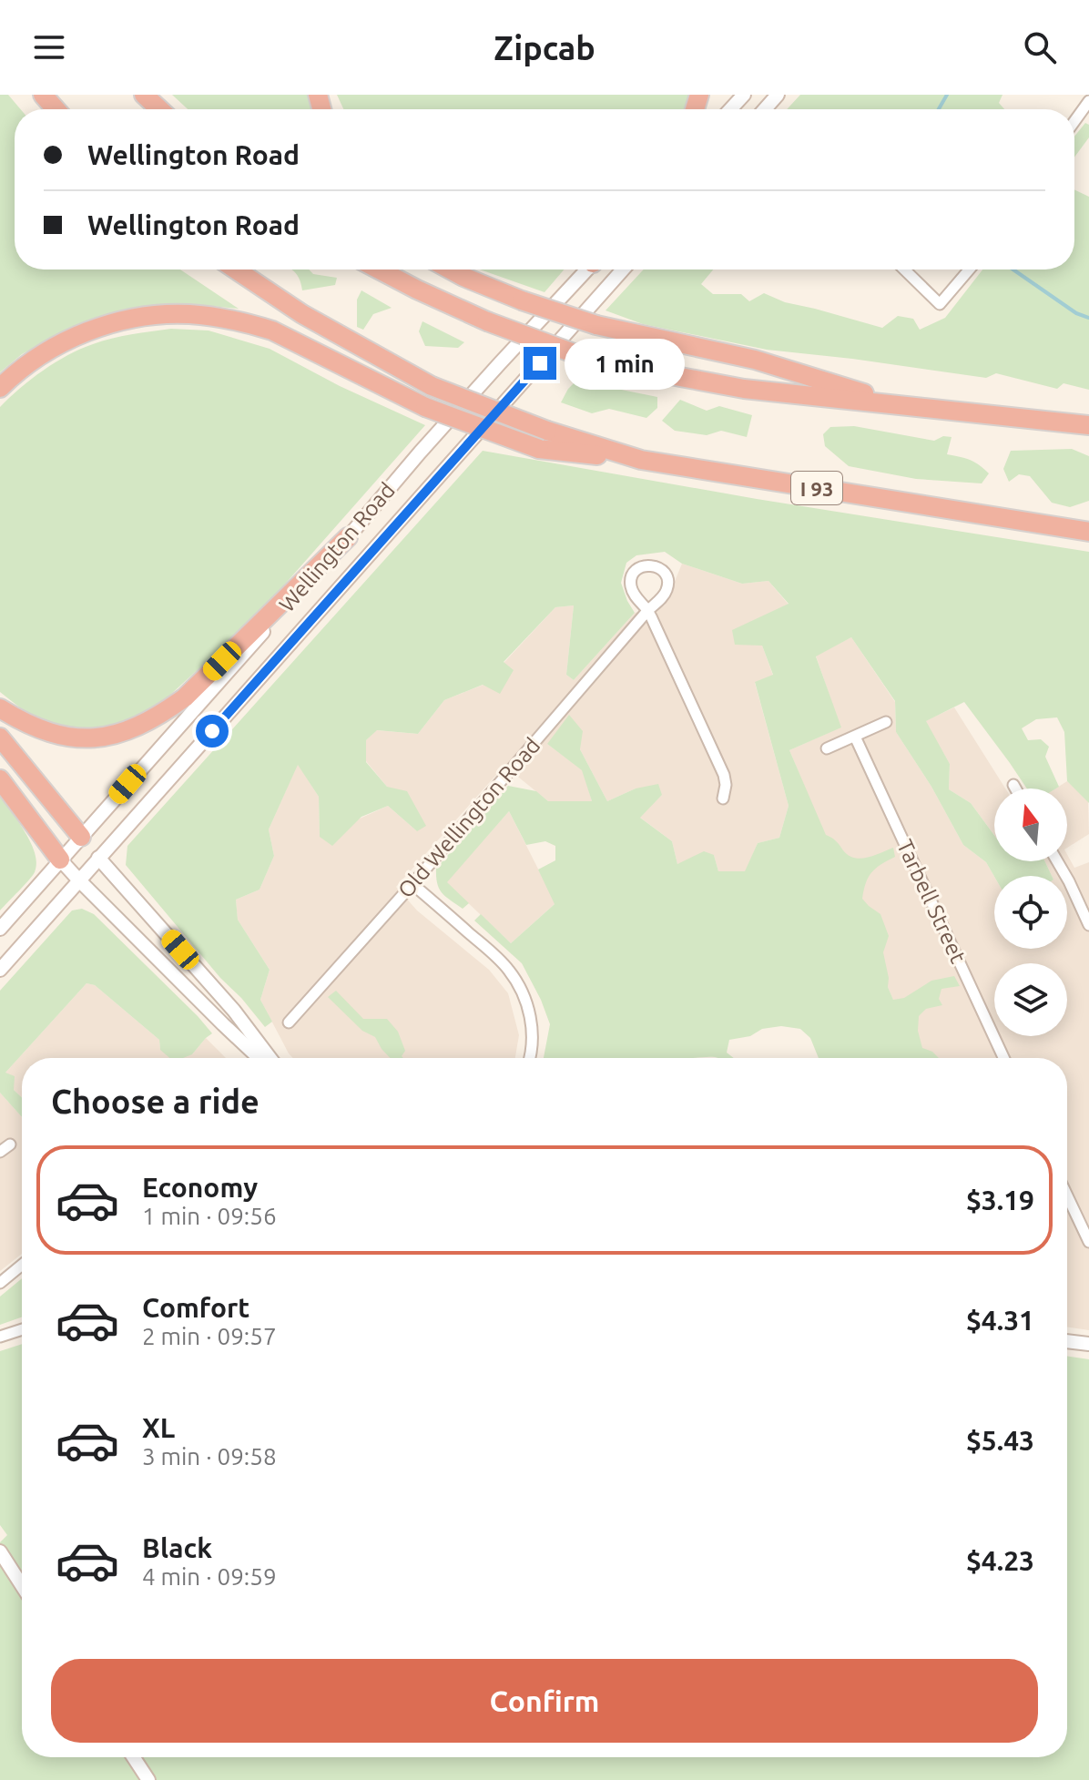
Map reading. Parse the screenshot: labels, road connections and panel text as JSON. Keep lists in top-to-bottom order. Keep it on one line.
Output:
{"streets":{"highway":["I 93"],"main road":["Wellington Road"],"street":["Old Wellington Road","Tarbell Street"]},"north":"top","page":{"header":"Zipcab","banner":["Wellington Road","Wellington Road"],"bubble":"1 min","heading":"Choose a ride","list":[{"name":"Economy","note":"1 min · 09:56","value":"$3.19"},{"name":"Comfort","note":"2 min · 09:57","value":"$4.31"},{"name":"XL","note":"3 min · 09:58","value":"$5.43"},{"name":"Black","note":"4 min · 09:59","value":"$4.23"}],"buttons":"Confirm"}}
